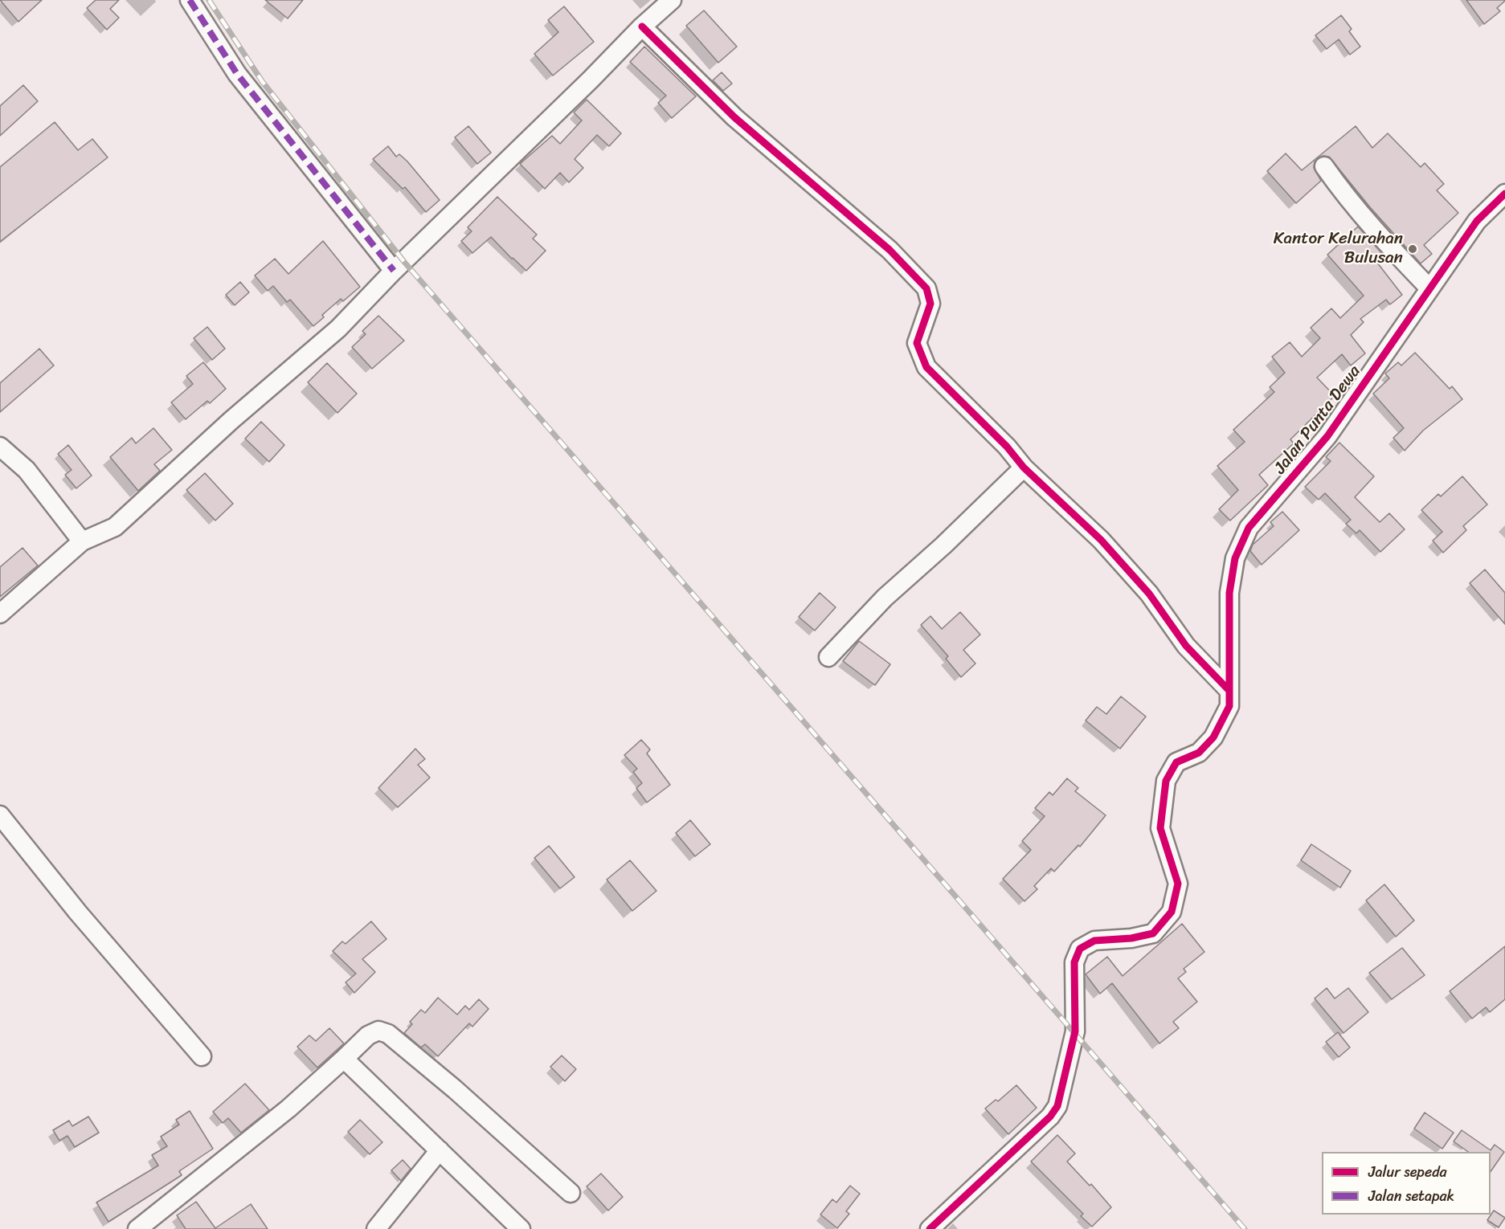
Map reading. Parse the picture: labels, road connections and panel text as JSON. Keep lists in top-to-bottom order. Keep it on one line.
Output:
{"streets":{"street":["Jalan Punta Dewa"]},"places":["Kantor Kelurahan Bulusan"],"legend":["Jalur sepeda","Jalan setapak"]}
